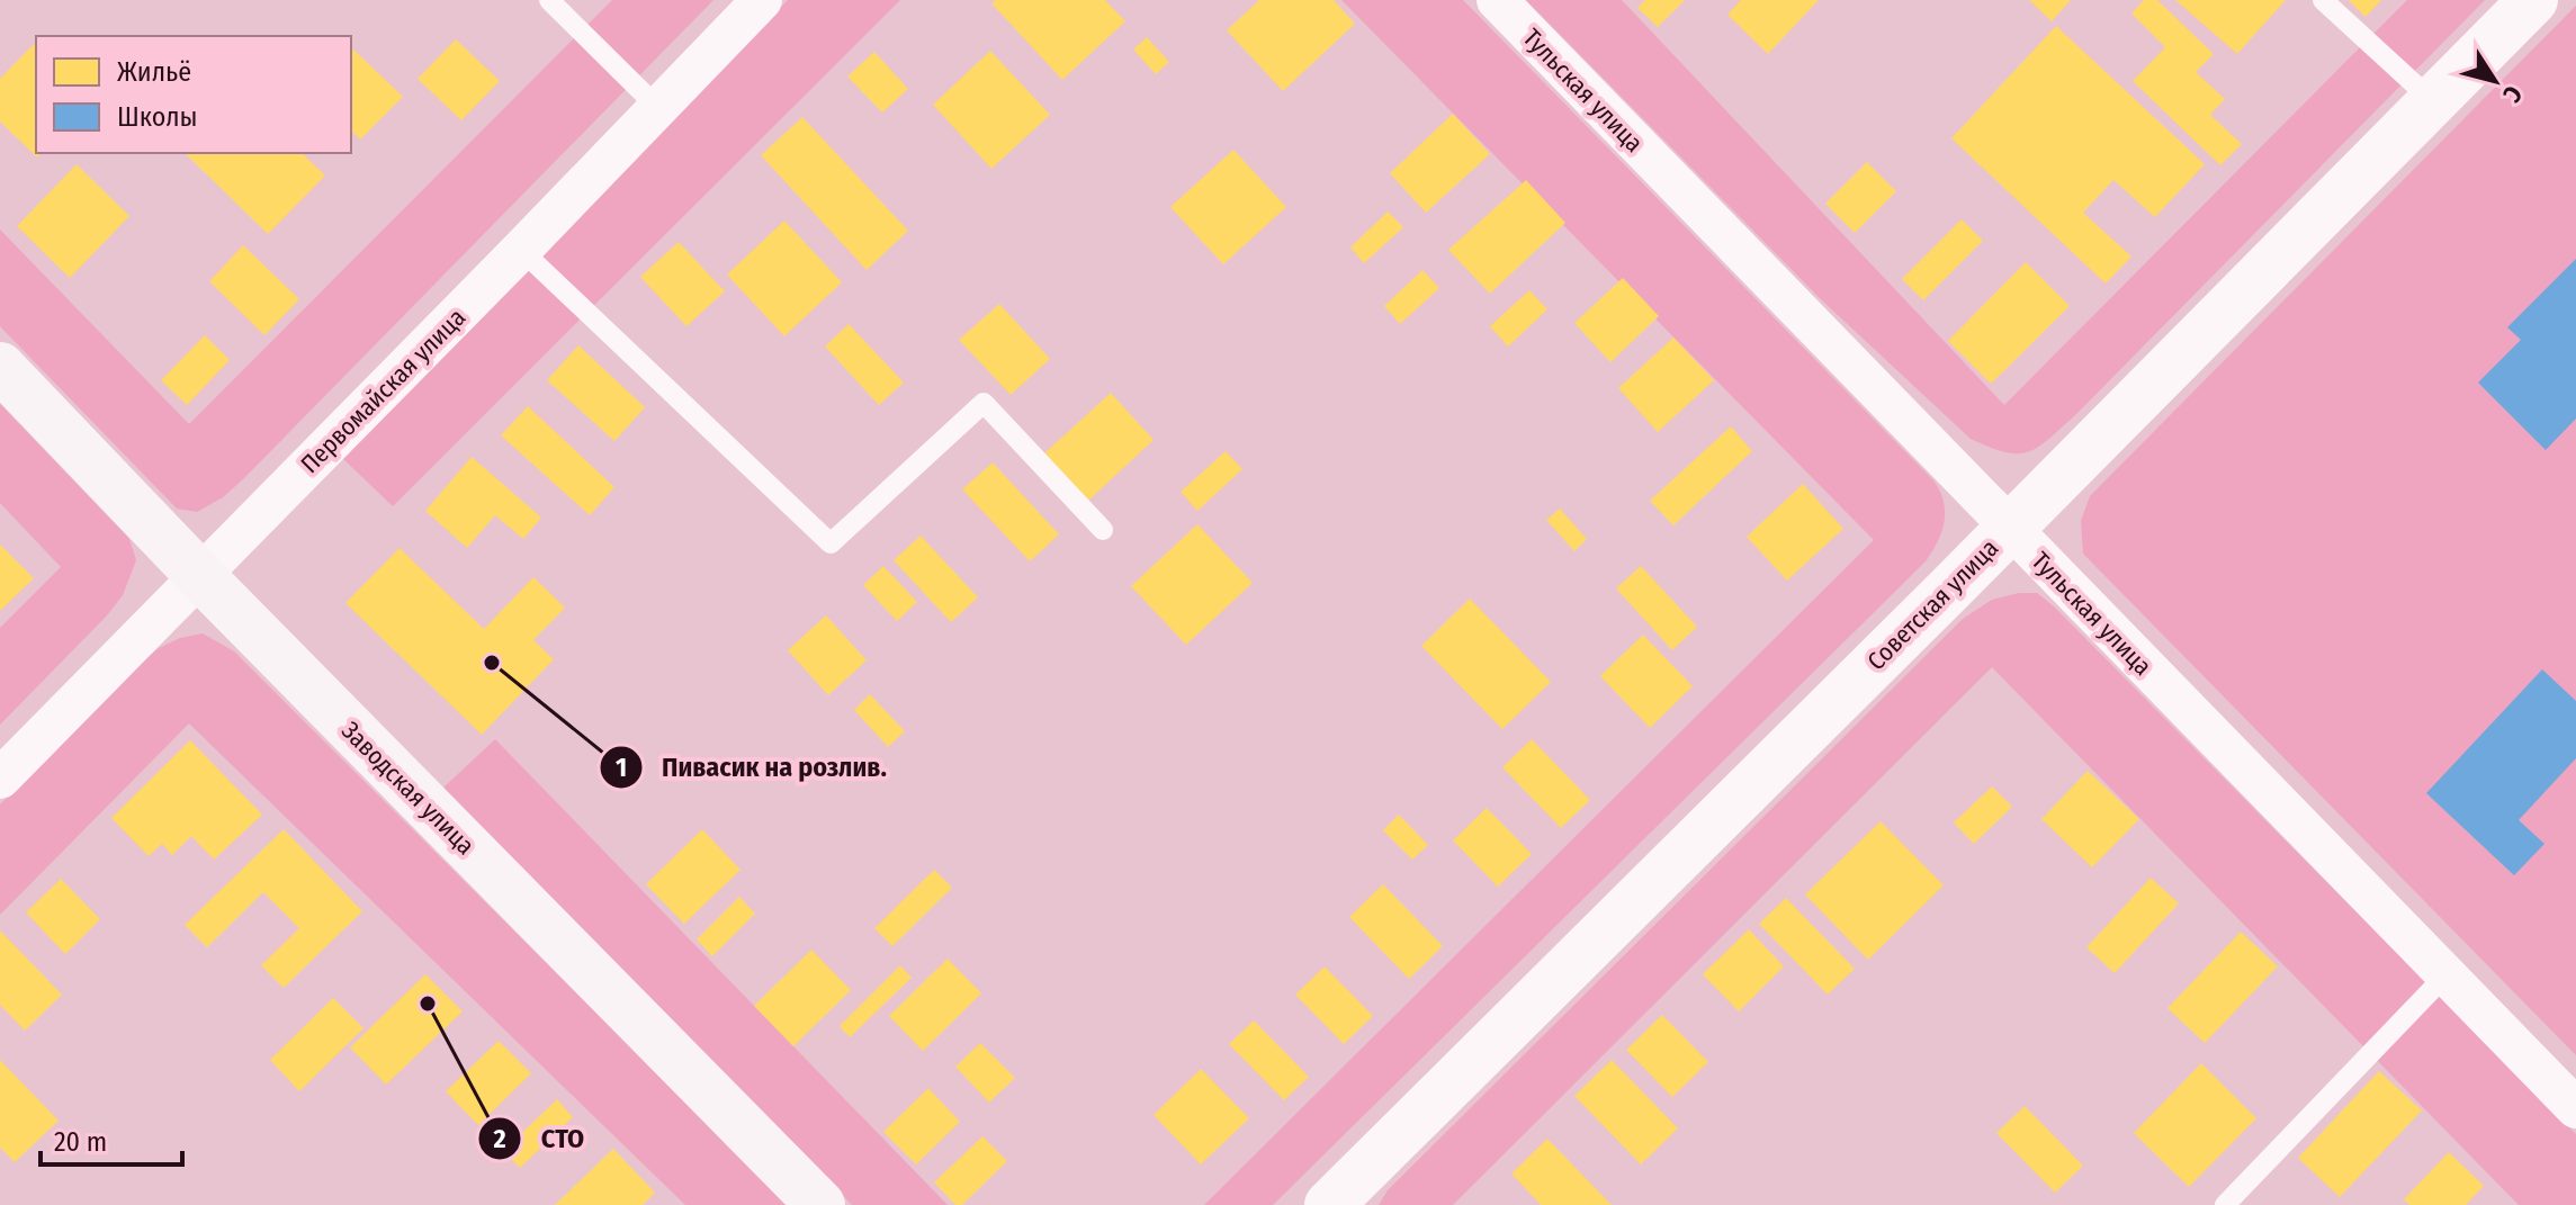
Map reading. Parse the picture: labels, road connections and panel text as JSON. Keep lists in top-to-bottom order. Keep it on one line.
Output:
{"streets":{"main road":["Заводская улица"],"street":["Тульская улица","Первомайская улица","Советская улица"]},"crossings":[["Тульская улица","Советская улица"],["Первомайская улица","Заводская улица"]],"places":["Пивасик на розлив.","СТО"],"legend":["Жильё","Школы"],"scale_bar":"20 m","north":"bottom right"}
